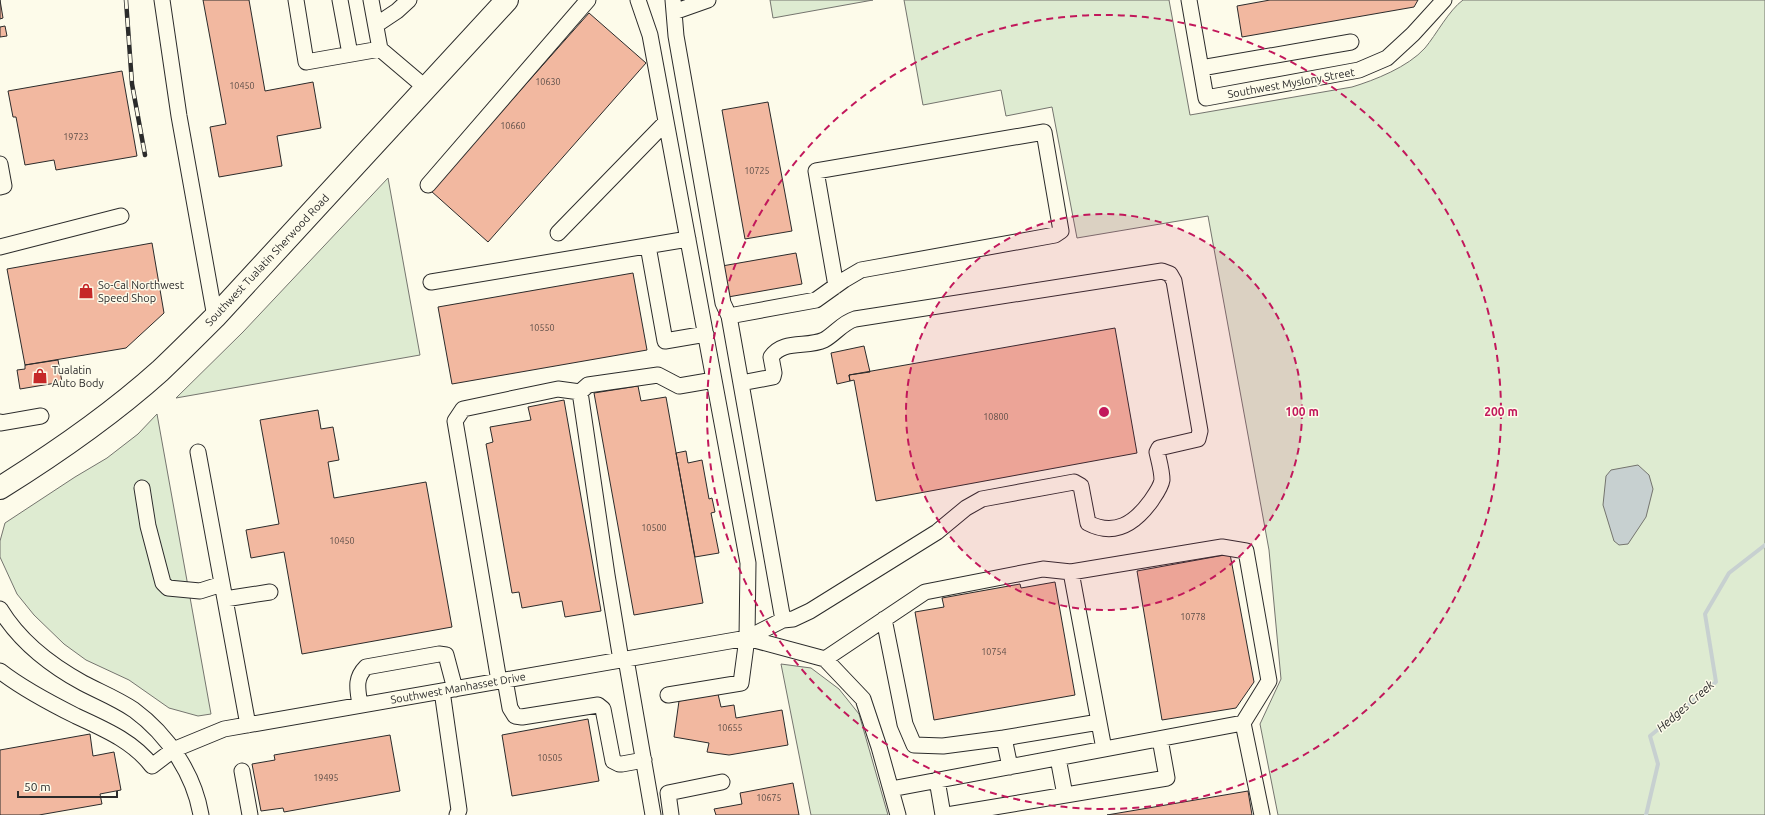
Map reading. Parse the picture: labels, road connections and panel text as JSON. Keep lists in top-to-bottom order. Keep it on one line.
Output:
{"streets":{"highway":["Southwest Tualatin Sherwood Road"],"street":["Southwest Myslony Street","Southwest Manhasset Drive"]},"water":["Hedges Creek"],"places":{"shop":["So-Cal Northwest Speed Shop","Tualatin Auto Body"]},"house_numbers":["10630","10450","10660","19723","10725","10550","10800","10500","10450","10778","10754","10655","10505","19495","10675"],"scale_bar":"50 m","rings":["100 m","200 m"]}
